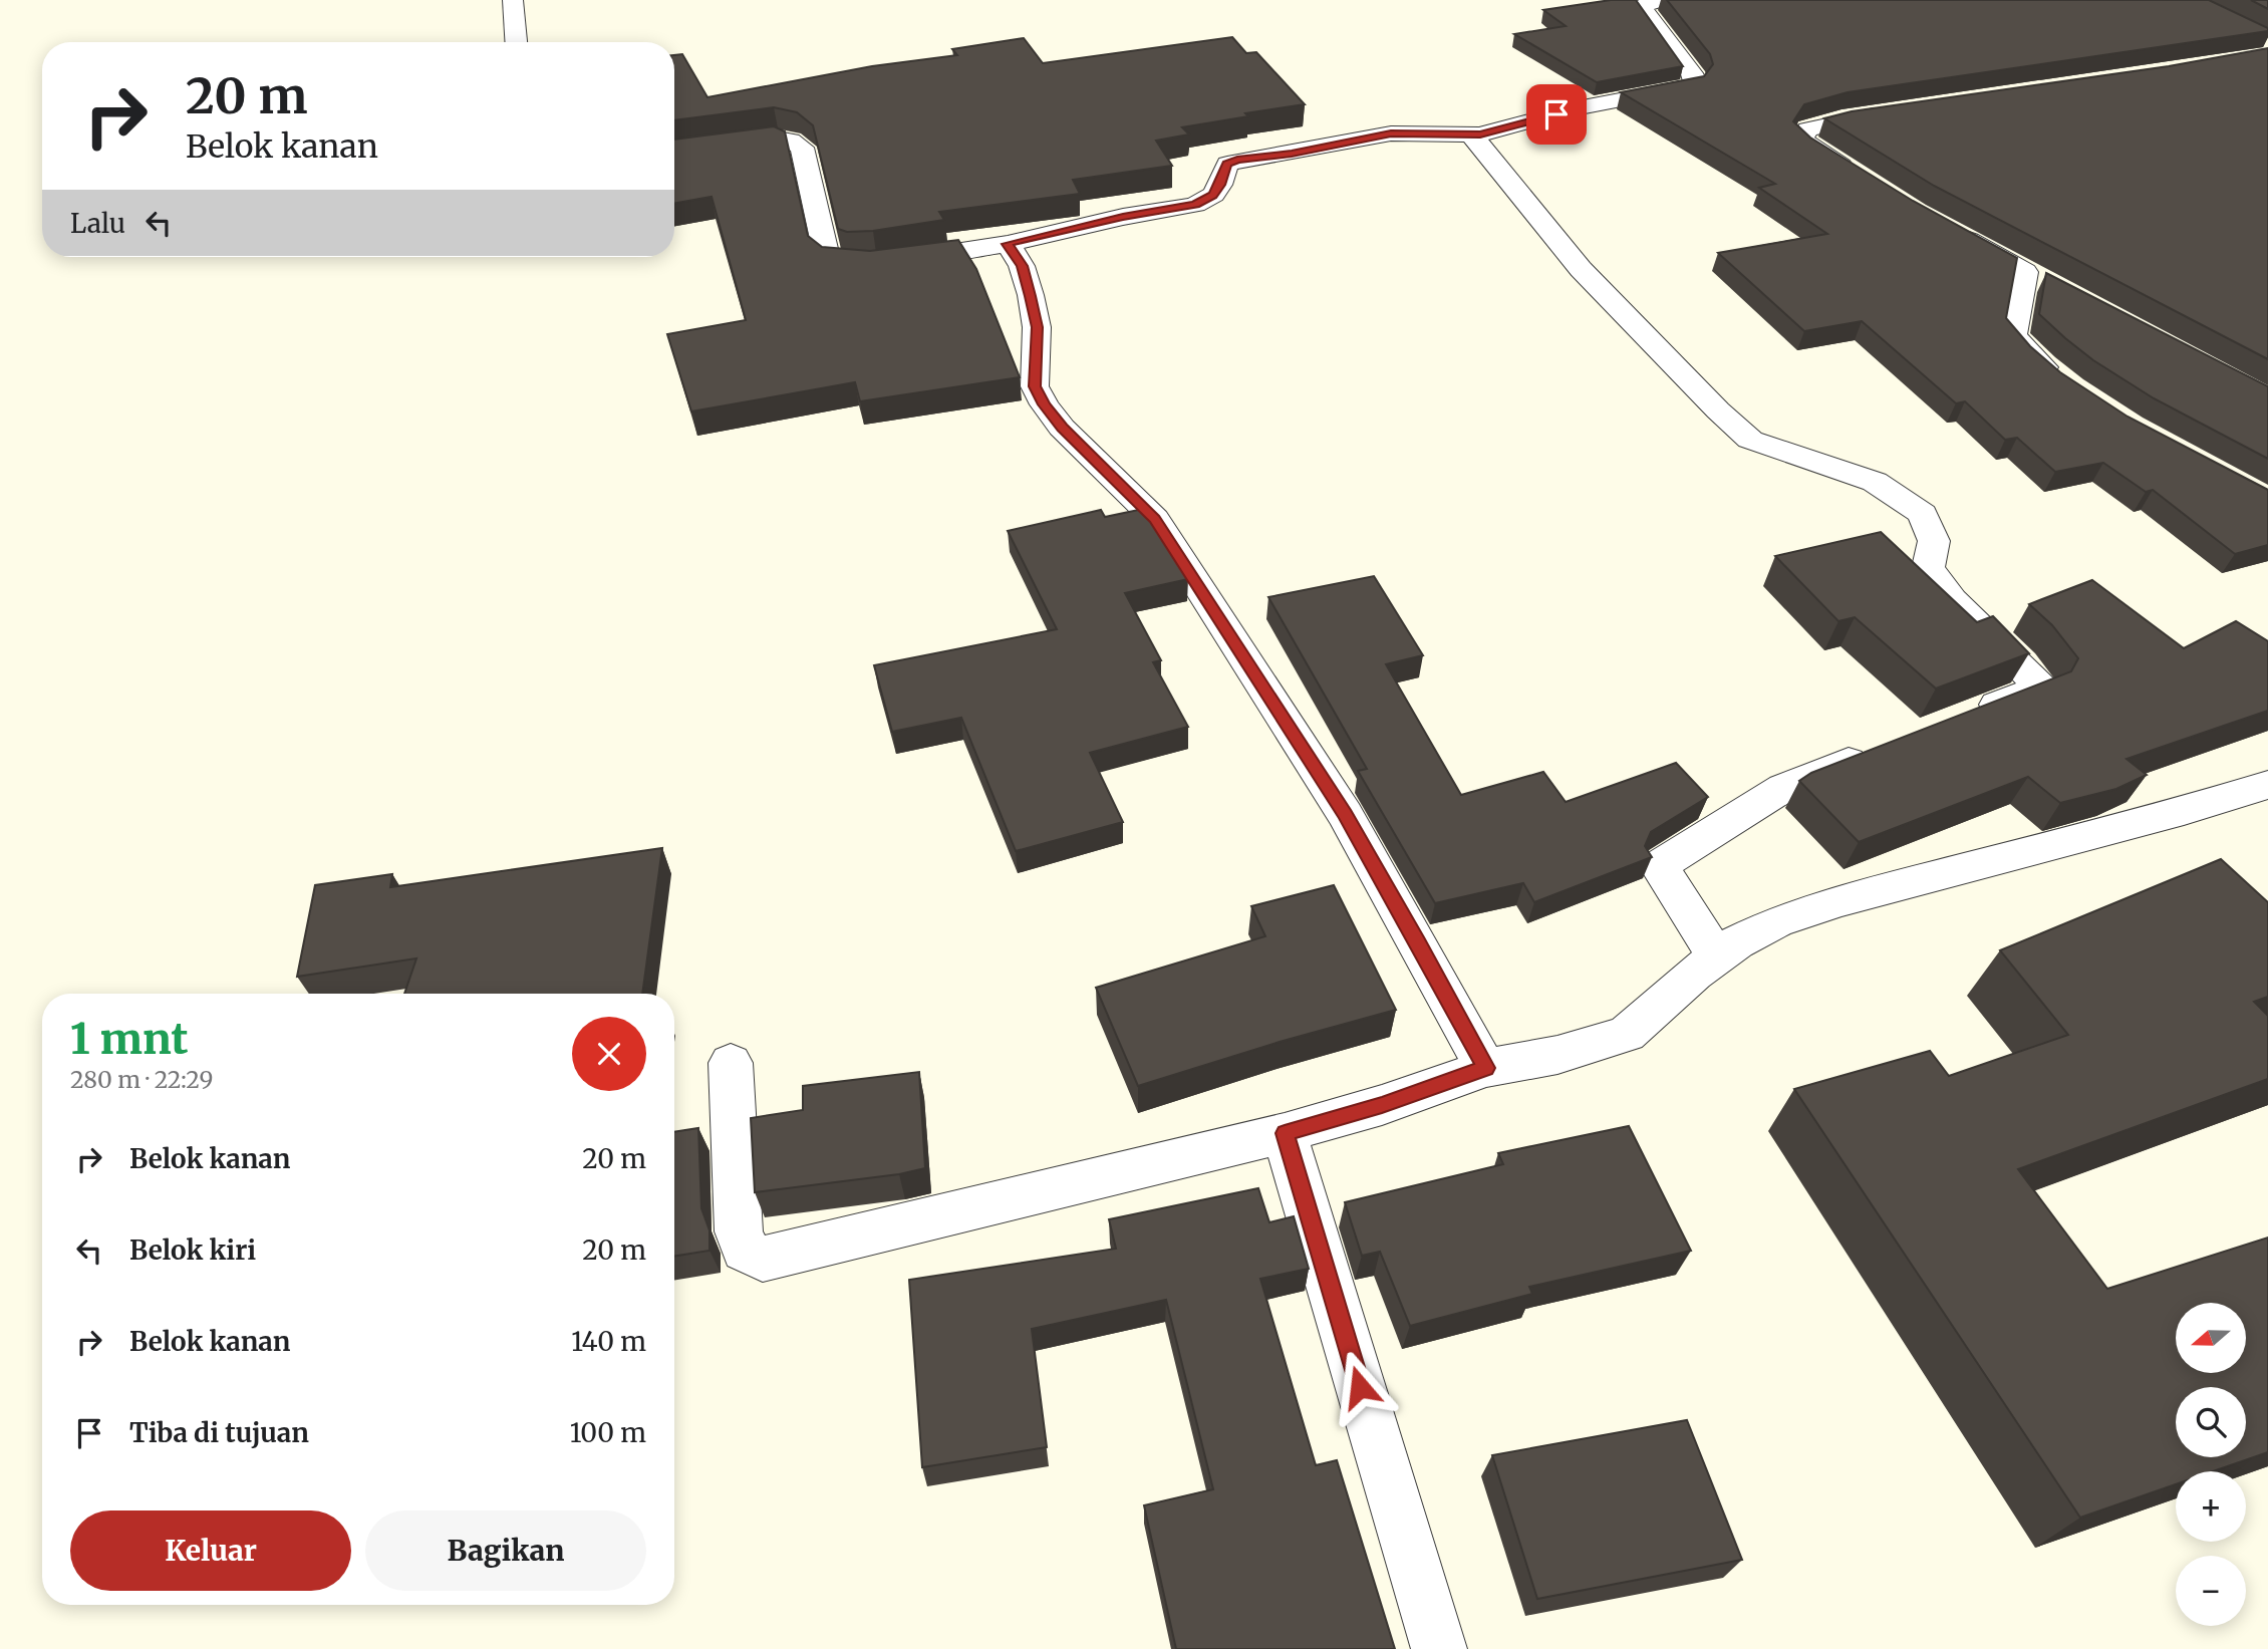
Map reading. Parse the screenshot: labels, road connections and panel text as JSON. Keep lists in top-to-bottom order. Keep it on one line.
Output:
{"north":"left","page":{"turn":["20 m","Belok kanan"],"then":"Lalu","heading":["1 mnt","280 m · 22:29"],"list":[{"name":"Belok kanan","value":"20 m"},{"name":"Belok kiri","value":"20 m"},{"name":"Belok kanan","value":"140 m"},{"name":"Tiba di tujuan","value":"100 m"}],"map_buttons":["+","−"],"buttons":["Keluar","Bagikan"]}}
